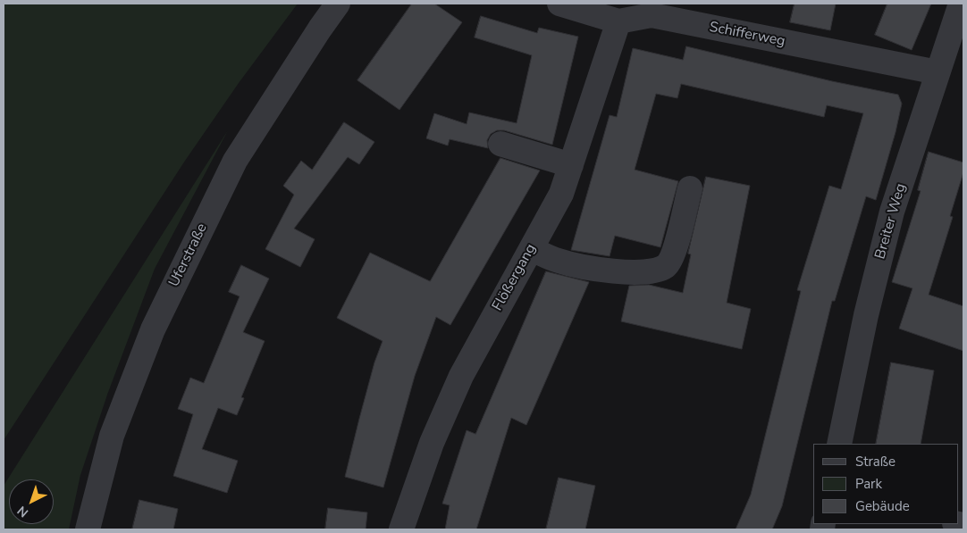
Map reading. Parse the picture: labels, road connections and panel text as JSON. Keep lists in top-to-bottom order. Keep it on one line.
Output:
{"streets":{"street":["Schifferweg","Breiter Weg","Uferstraße","Flößergang"]},"crossings":[["Schifferweg","Breiter Weg"],["Schifferweg","Flößergang"]],"legend":["Straße","Park","Gebäude"],"north":"bottom left"}
